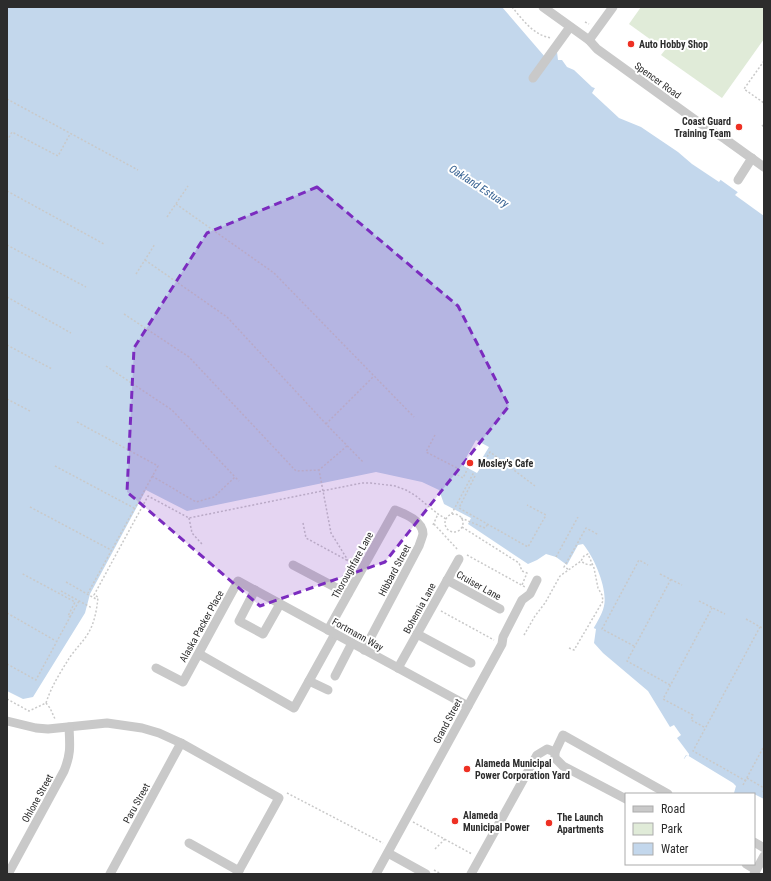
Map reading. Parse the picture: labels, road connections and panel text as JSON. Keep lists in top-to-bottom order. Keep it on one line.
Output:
{"streets":{"street":["Spencer Road","Thoroughfare Lane","Hibbard Street","Cruiser Lane","Bohemia Lane","Alaska Packer Place","Fortmann Way","Grand Street","Ohlone Street","Paru Street"]},"crossings":[["Thoroughfare Lane","Hibbard Street"],["Thoroughfare Lane","Alaska Packer Place"],["Thoroughfare Lane","Fortmann Way"],["Hibbard Street","Fortmann Way"],["Cruiser Lane","Bohemia Lane"],["Bohemia Lane","Fortmann Way"],["Alaska Packer Place","Fortmann Way"],["Fortmann Way","Grand Street"]],"water":["Oakland Estuary"],"places":["Auto Hobby Shop","Coast Guard Training Team","Mosley's Cafe","Alameda Municipal Power Corporation Yard","Alameda Municipal Power","The Launch Apartments"],"legend":["Road","Park","Water"]}
